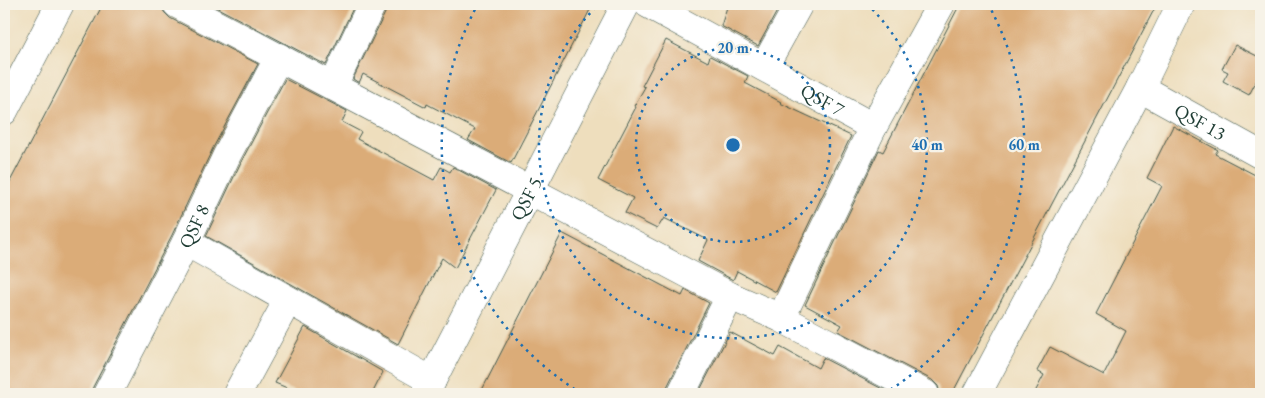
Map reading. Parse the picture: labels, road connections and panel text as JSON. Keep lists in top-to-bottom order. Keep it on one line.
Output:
{"streets":{"street":["QSF 7","QSF 13","QSF 5","QSF 8"]},"rings":["20 m","40 m","60 m"]}
